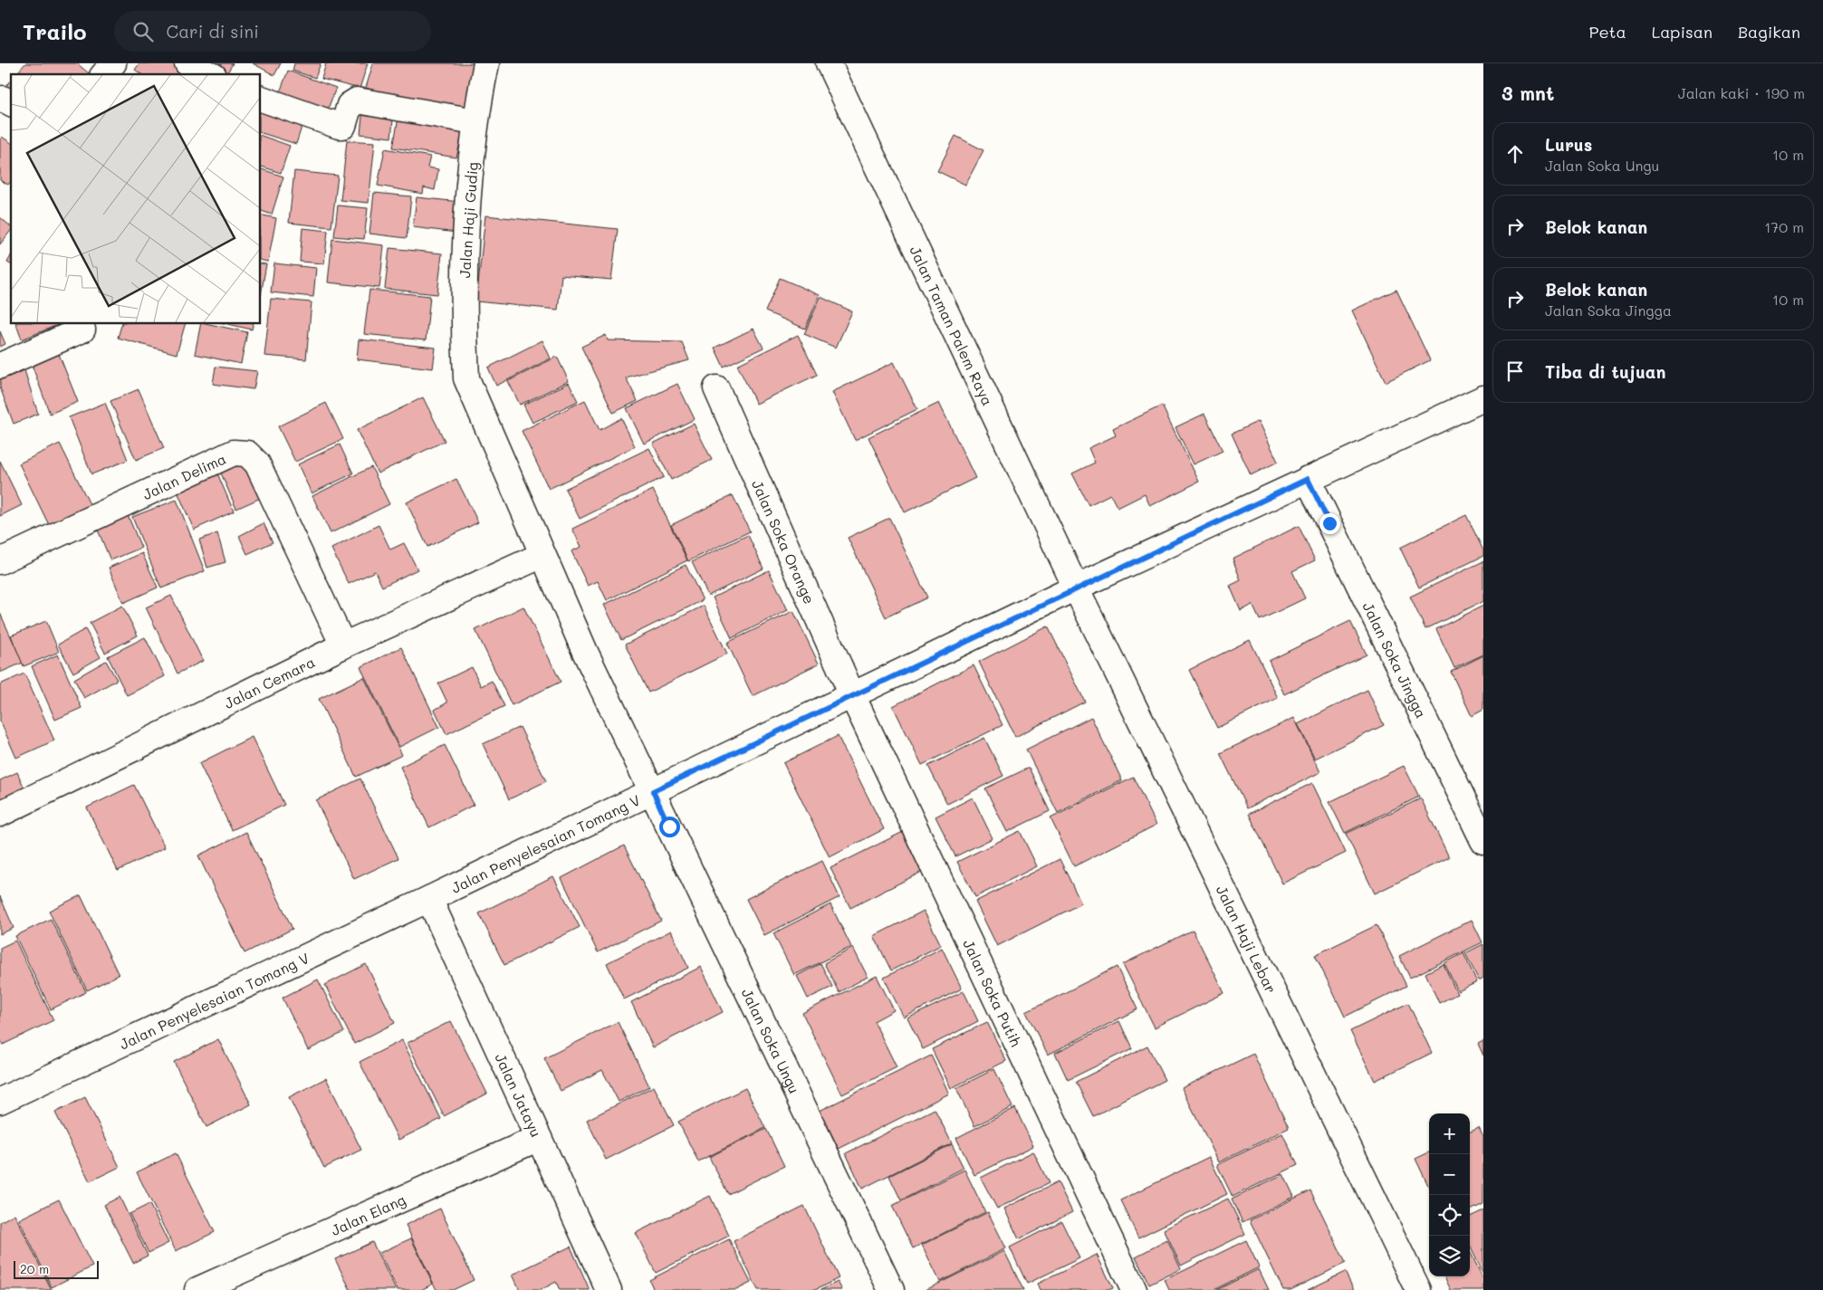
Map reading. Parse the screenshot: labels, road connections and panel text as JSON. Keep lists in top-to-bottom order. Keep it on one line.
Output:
{"streets":{"street":["Jalan Haji Gudig","Jalan Taman Palem Raya","Jalan Delima","Jalan Soka Orange","Jalan Soka Jingga","Jalan Cemara","Jalan Penyelesaian Tomang V","Jalan Haji Lebar","Jalan Soka Putih","Jalan Soka Ungu","Jalan Jatayu","Jalan Elang"]},"crossings":[["Jalan Haji Gudig","Jalan Soka Ungu"],["Jalan Taman Palem Raya","Jalan Penyelesaian Tomang V"],["Jalan Taman Palem Raya","Jalan Haji Lebar"],["Jalan Delima","Jalan Cemara"],["Jalan Soka Orange","Jalan Penyelesaian Tomang V"],["Jalan Soka Orange","Jalan Soka Putih"],["Jalan Soka Jingga","Jalan Penyelesaian Tomang V"],["Jalan Cemara","Jalan Soka Ungu"],["Jalan Penyelesaian Tomang V","Jalan Haji Lebar"],["Jalan Penyelesaian Tomang V","Jalan Soka Putih"],["Jalan Penyelesaian Tomang V","Jalan Soka Ungu"],["Jalan Penyelesaian Tomang V","Jalan Jatayu"],["Jalan Jatayu","Jalan Elang"]],"scale_bar":"20 m","page":{"header":"Trailo","search":"Cari di sini","nav":["Peta","Lapisan","Bagikan"],"heading":["3 mnt","Jalan kaki · 190 m"],"list":[["Lurus","Jalan Soka Ungu","10 m"],["Belok kanan","170 m"],["Belok kanan","Jalan Soka Jingga","10 m"],"Tiba di tujuan"],"map_buttons":["+","−"],"scale":"20 m"}}
